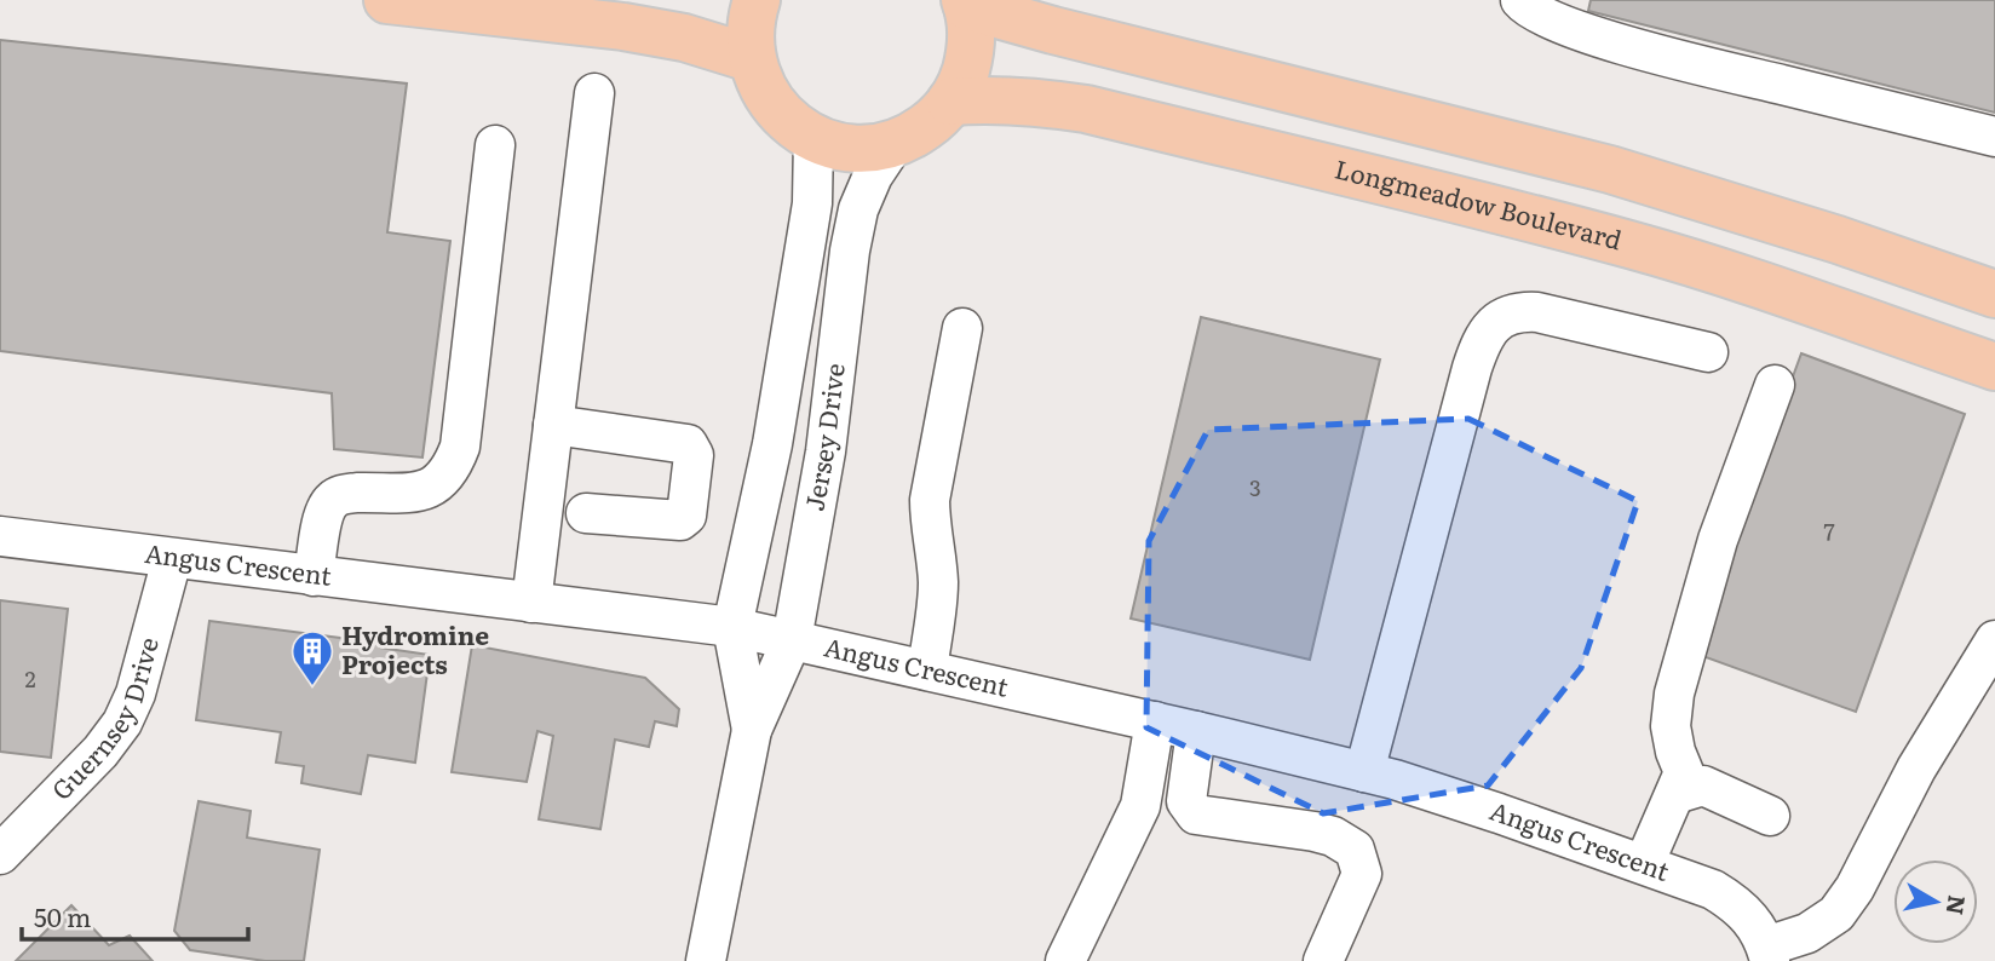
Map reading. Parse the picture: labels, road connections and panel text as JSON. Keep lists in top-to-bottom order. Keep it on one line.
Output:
{"streets":{"main road":["Longmeadow Boulevard"],"street":["Jersey Drive","Angus Crescent","Guernsey Drive"]},"crossings":[["Jersey Drive","Angus Crescent"],["Angus Crescent","Guernsey Drive"]],"places":{"building":["Hydromine Projects"]},"house_numbers":["3","7","2"],"scale_bar":"50 m","north":"right"}
